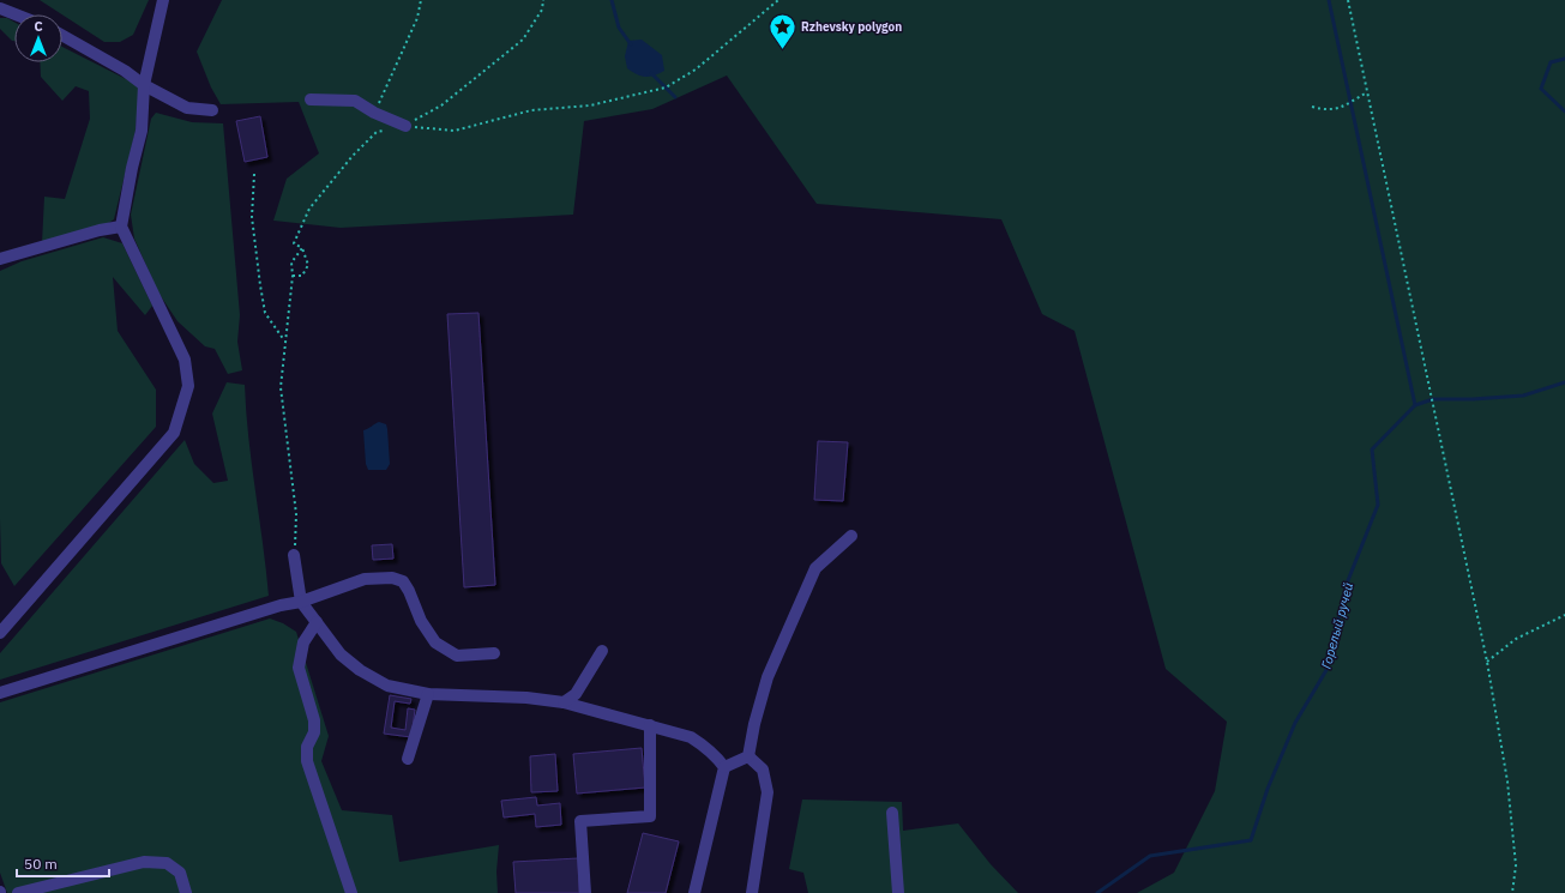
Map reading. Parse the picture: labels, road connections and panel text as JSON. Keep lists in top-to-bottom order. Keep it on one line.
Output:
{"water":["Горелый ручей"],"places":{"place":["Rzhevsky polygon"]},"scale_bar":"50 m","north":"top"}
